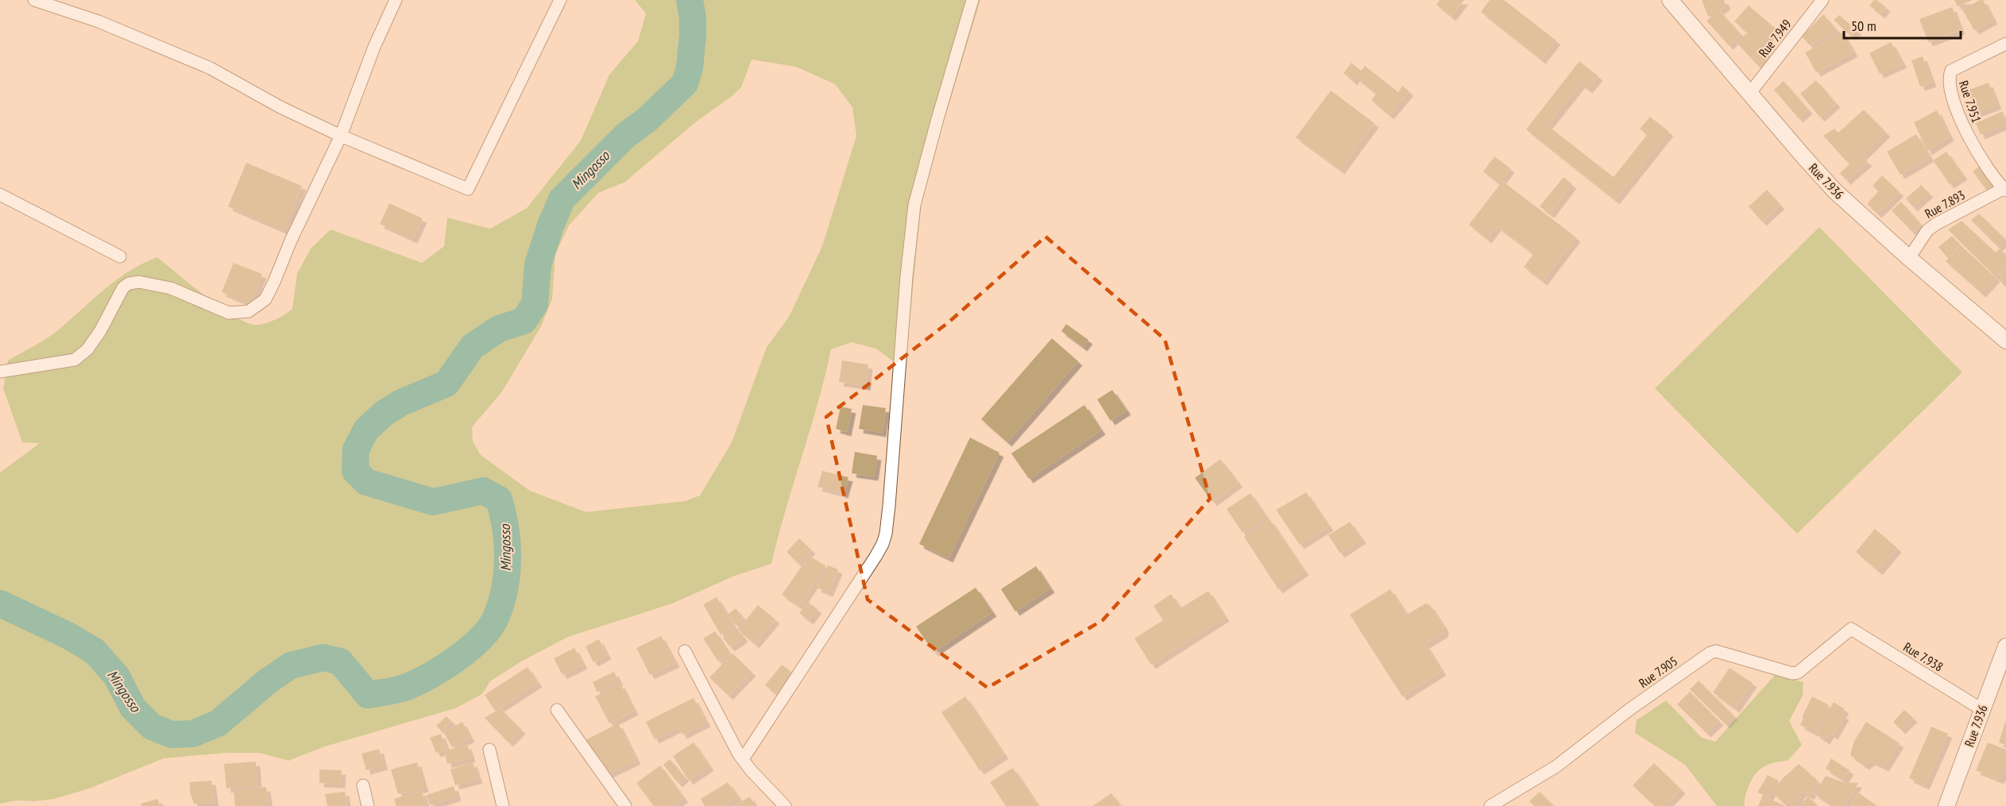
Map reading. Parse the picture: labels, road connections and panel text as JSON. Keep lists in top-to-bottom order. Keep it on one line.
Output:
{"streets":{"street":["Rue 7.949","Rue 7.951","Rue 7.936","Rue 7.893","Rue 7.938","Rue 7.905"]},"crossings":[["Rue 7.949","Rue 7.936"],["Rue 7.951","Rue 7.893"],["Rue 7.936","Rue 7.893"],["Rue 7.936","Rue 7.938"],["Rue 7.938","Rue 7.905"]],"water":["Mingosso"],"scale_bar":"50 m"}
